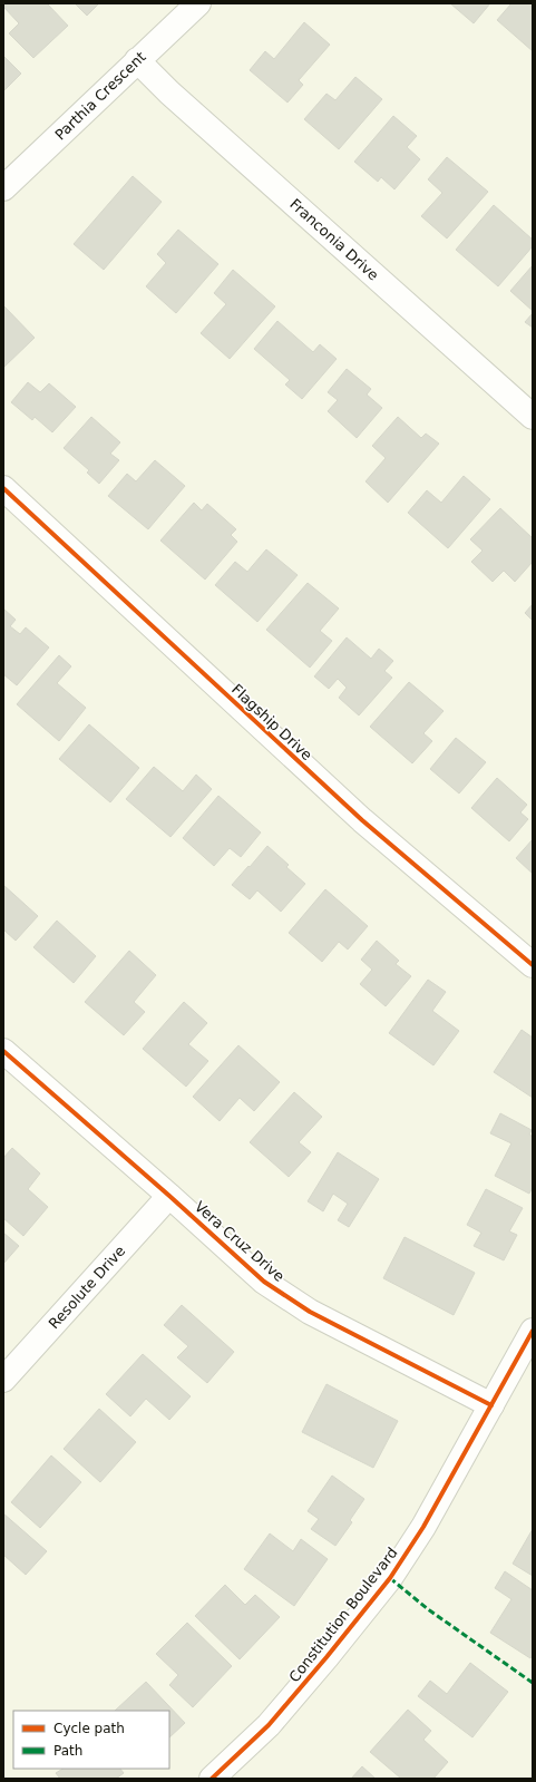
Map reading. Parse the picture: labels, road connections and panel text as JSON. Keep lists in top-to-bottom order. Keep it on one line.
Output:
{"streets":{"street":["Parthia Crescent","Franconia Drive","Flagship Drive","Vera Cruz Drive","Resolute Drive","Constitution Boulevard"]},"crossings":[["Parthia Crescent","Franconia Drive"],["Vera Cruz Drive","Resolute Drive"],["Vera Cruz Drive","Constitution Boulevard"]],"legend":["Cycle path","Path"]}
